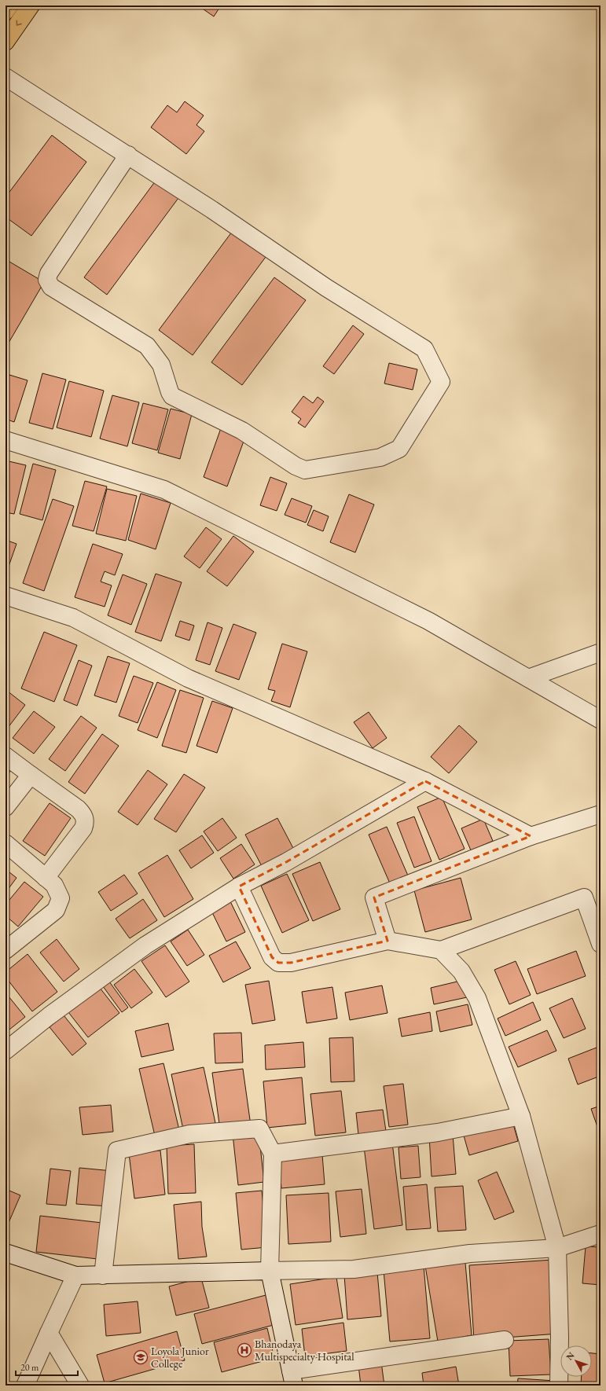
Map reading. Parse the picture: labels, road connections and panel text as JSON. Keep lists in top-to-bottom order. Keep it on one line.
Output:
{"places":{"hospital":["Bhanodaya Multispecialty Hospital"],"school or university":["Loyola Junior College"]},"scale_bar":"20 m","north":"top left"}
